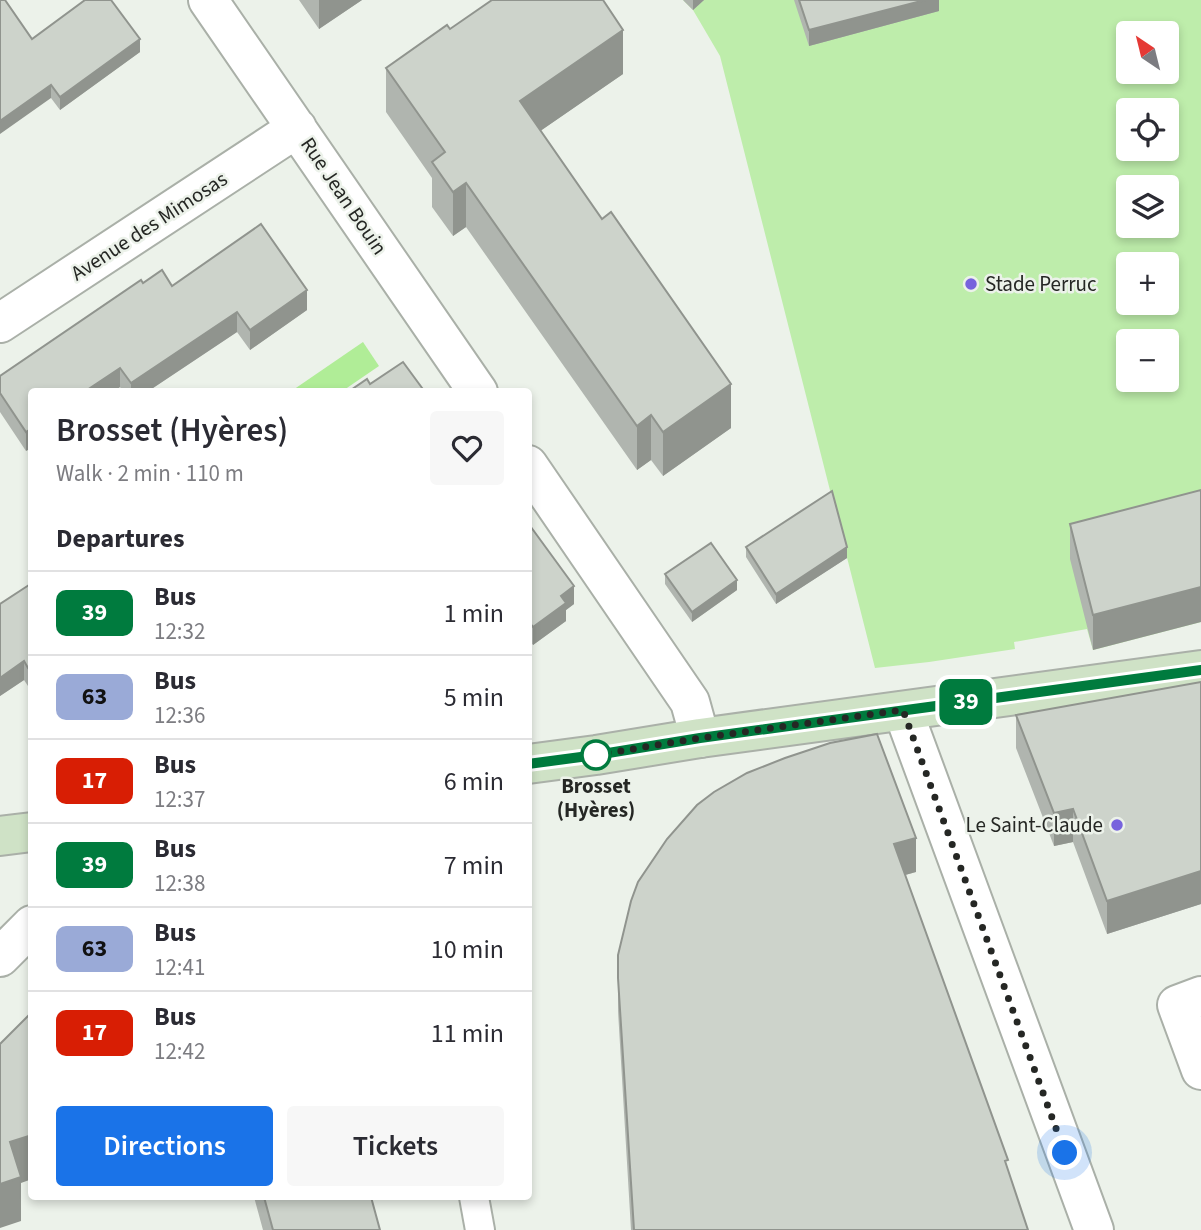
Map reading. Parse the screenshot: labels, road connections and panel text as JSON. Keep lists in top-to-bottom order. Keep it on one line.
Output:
{"streets":{"street":["Rue Jean Bouin","Avenue des Mimosas"]},"crossings":[["Rue Jean Bouin","Avenue des Mimosas"]],"places":["Stade Perruc","Brosset (Hyères)","Le Saint-Claude"],"lines":["bus line 39"],"north":"top left","page":{"on_map":"39","map_buttons":["+","−"],"heading":[["Brosset (Hyères)","Walk · 2 min · 110 m"],"Departures"],"list":[{"mark":"39","name":"Bus","note":"12:32","value":"1 min"},{"mark":"63","name":"Bus","note":"12:36","value":"5 min"},{"mark":"17","name":"Bus","note":"12:37","value":"6 min"},{"mark":"39","name":"Bus","note":"12:38","value":"7 min"},{"mark":"63","name":"Bus","note":"12:41","value":"10 min"},{"mark":"17","name":"Bus","note":"12:42","value":"11 min"}],"buttons":["Directions","Tickets"]}}
